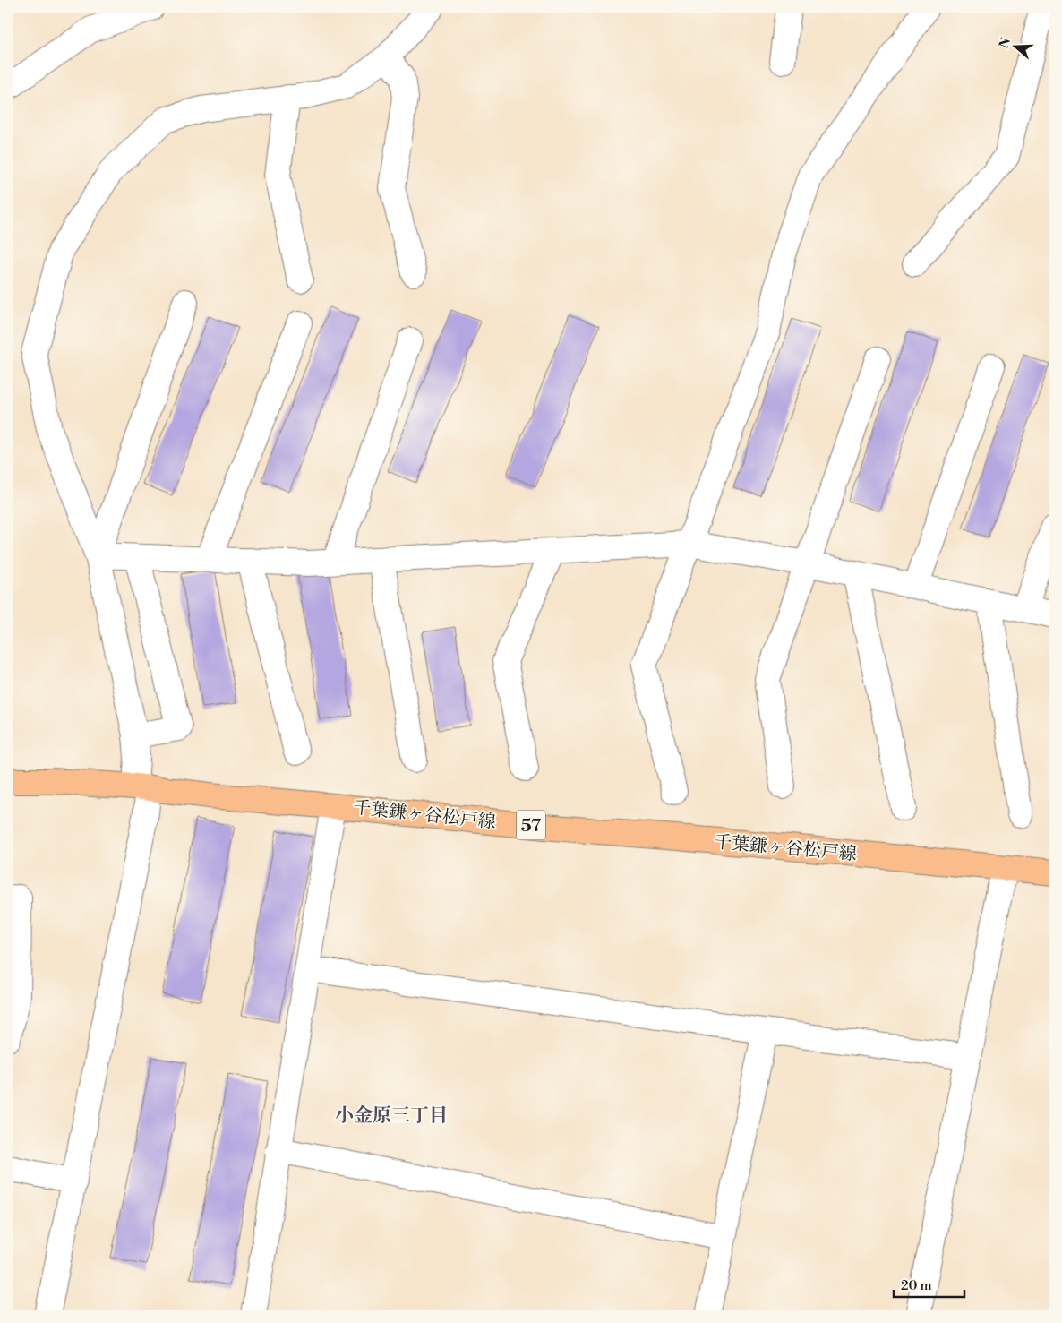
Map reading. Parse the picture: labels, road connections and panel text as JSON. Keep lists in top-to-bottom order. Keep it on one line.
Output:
{"streets":{"main road":["千葉鎌ヶ谷松戸線","57"]},"districts":["小金原三丁目"],"scale_bar":"20 m","north":"left"}
